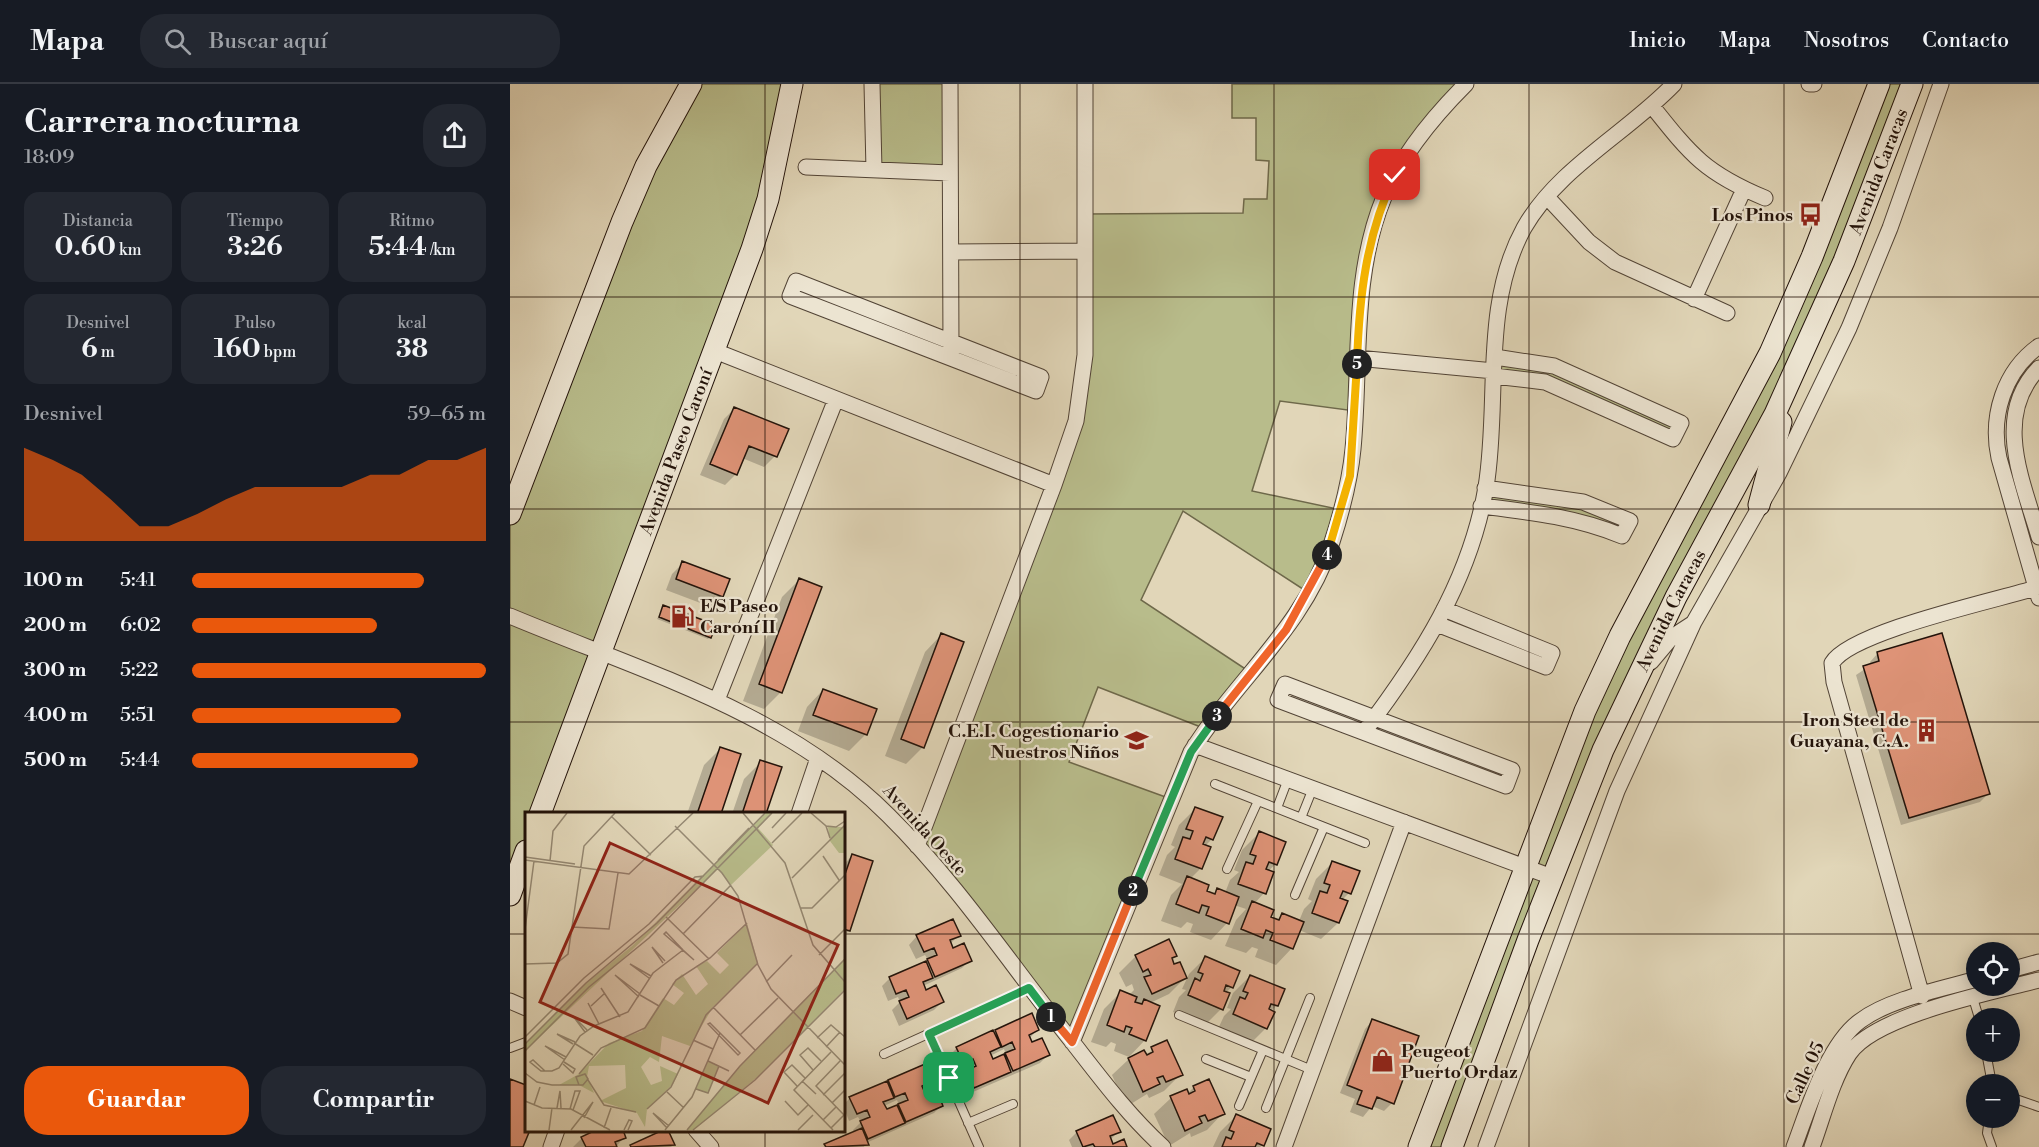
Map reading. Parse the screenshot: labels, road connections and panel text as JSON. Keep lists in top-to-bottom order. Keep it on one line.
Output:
{"streets":{"street":["Avenida Caracas","Avenida Paseo Caroní","Avenida Oeste","Calle 05"]},"crossings":[["Avenida Paseo Caroní","Avenida Oeste"]],"places":{"bus stop":["Los Pinos"],"fuel station":["E/S Paseo Caroní II"],"building":["Iron Steel de Guayana, C.A."],"school or university":["C.E.I. Cogestionario Nuestros Niños"],"shop":["Peugeot Puerto Ordaz"]},"page":{"header":"Mapa","search":"Buscar aquí","nav":["Inicio","Mapa","Nosotros","Contacto"],"heading":["Carrera nocturna","18:09"],"stats":[["Distancia","0.60 km"],["Tiempo","3:26"],["Ritmo","5:44 /km"],["Desnivel","6 m"],["Pulso","160 bpm"],["kcal","38"]],"pins":["5","4","3","2","1"],"chart":["Desnivel","59–65 m"],"list":[{"name":"100 m","note":"5:41"},{"name":"200 m","note":"6:02"},{"name":"300 m","note":"5:22"},{"name":"400 m","note":"5:51"},{"name":"500 m","note":"5:44"}],"map_buttons":["+","−"],"buttons":["Guardar","Compartir"]}}
